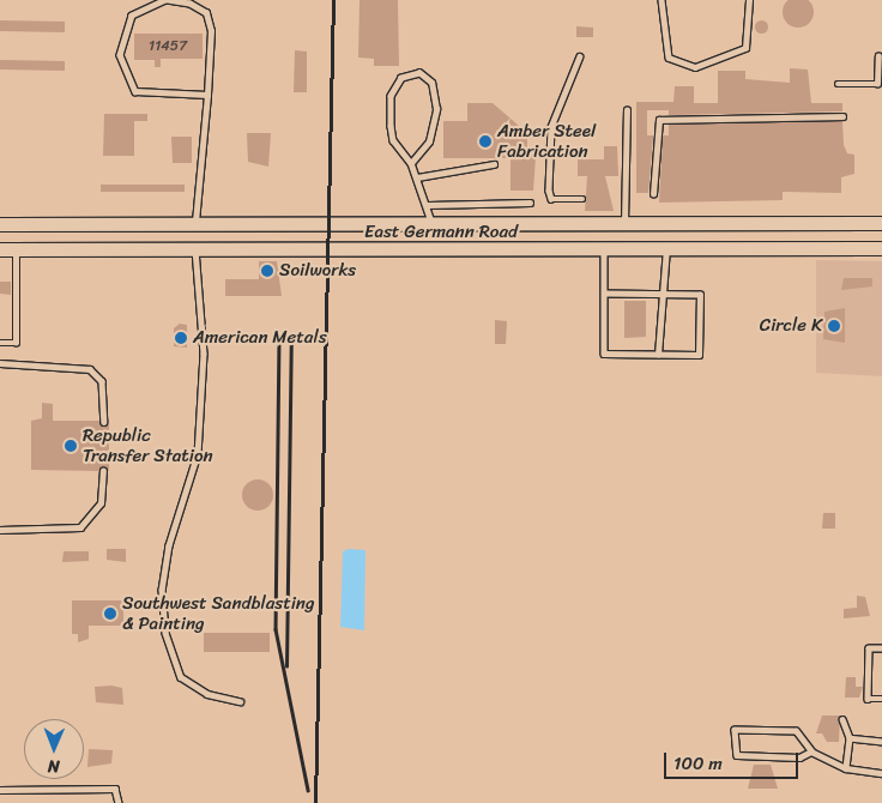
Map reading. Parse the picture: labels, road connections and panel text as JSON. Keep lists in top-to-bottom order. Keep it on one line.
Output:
{"streets":{"main road":["East Germann Road"]},"places":["Amber Steel Fabrication","Soilworks","Circle K","American Metals","Republic Transfer Station","Southwest Sandblasting & Painting"],"house_numbers":["11457"],"scale_bar":"100 m","north":"bottom"}
